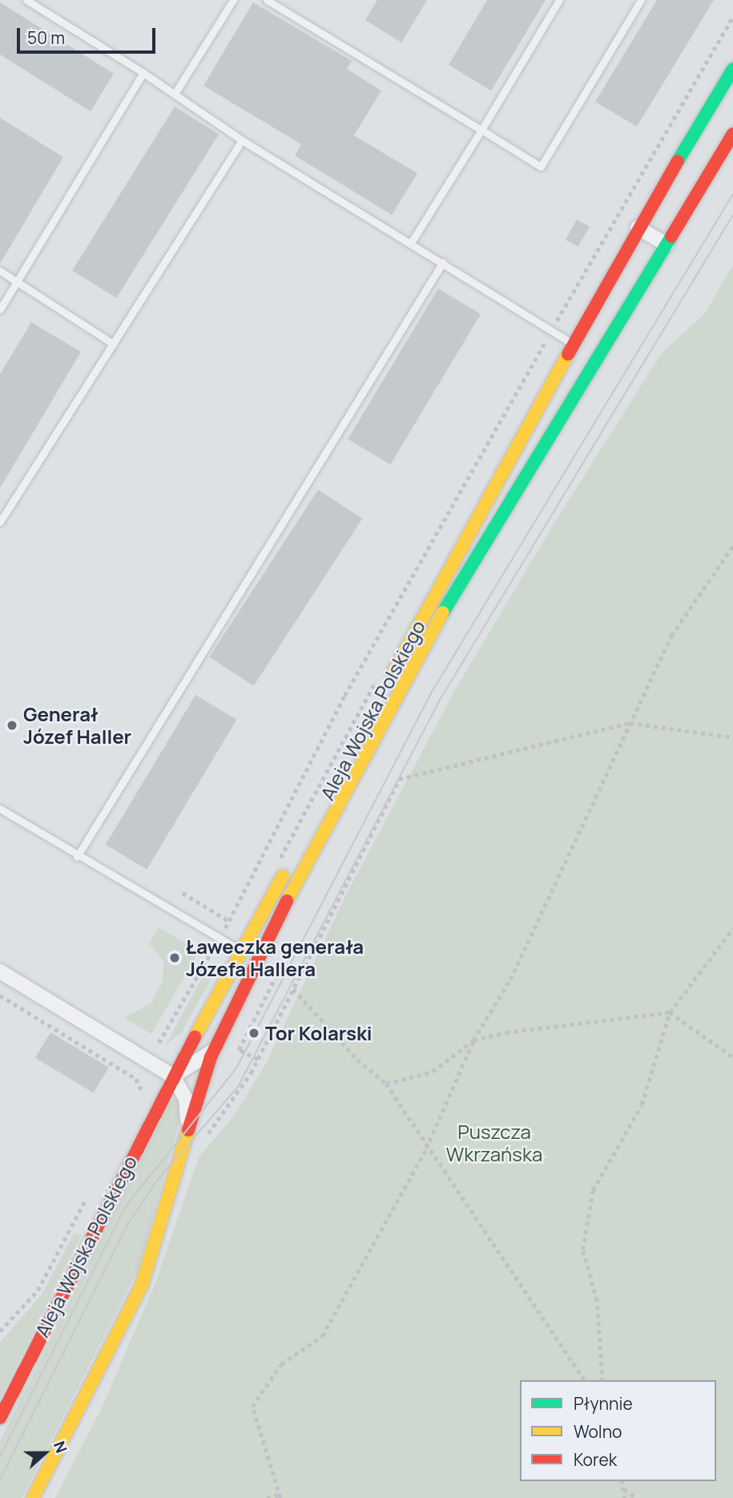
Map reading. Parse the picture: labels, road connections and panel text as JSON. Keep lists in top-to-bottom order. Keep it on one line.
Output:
{"streets":{"main road":["Aleja Wojska Polskiego"]},"parks":["Puszcza Wkrzańska"],"places":["Generał Józef Haller","Ławeczka generała Józefa Hallera","Tor Kolarski"],"legend":["Płynnie","Wolno","Korek"],"scale_bar":"50 m","north":"right"}
